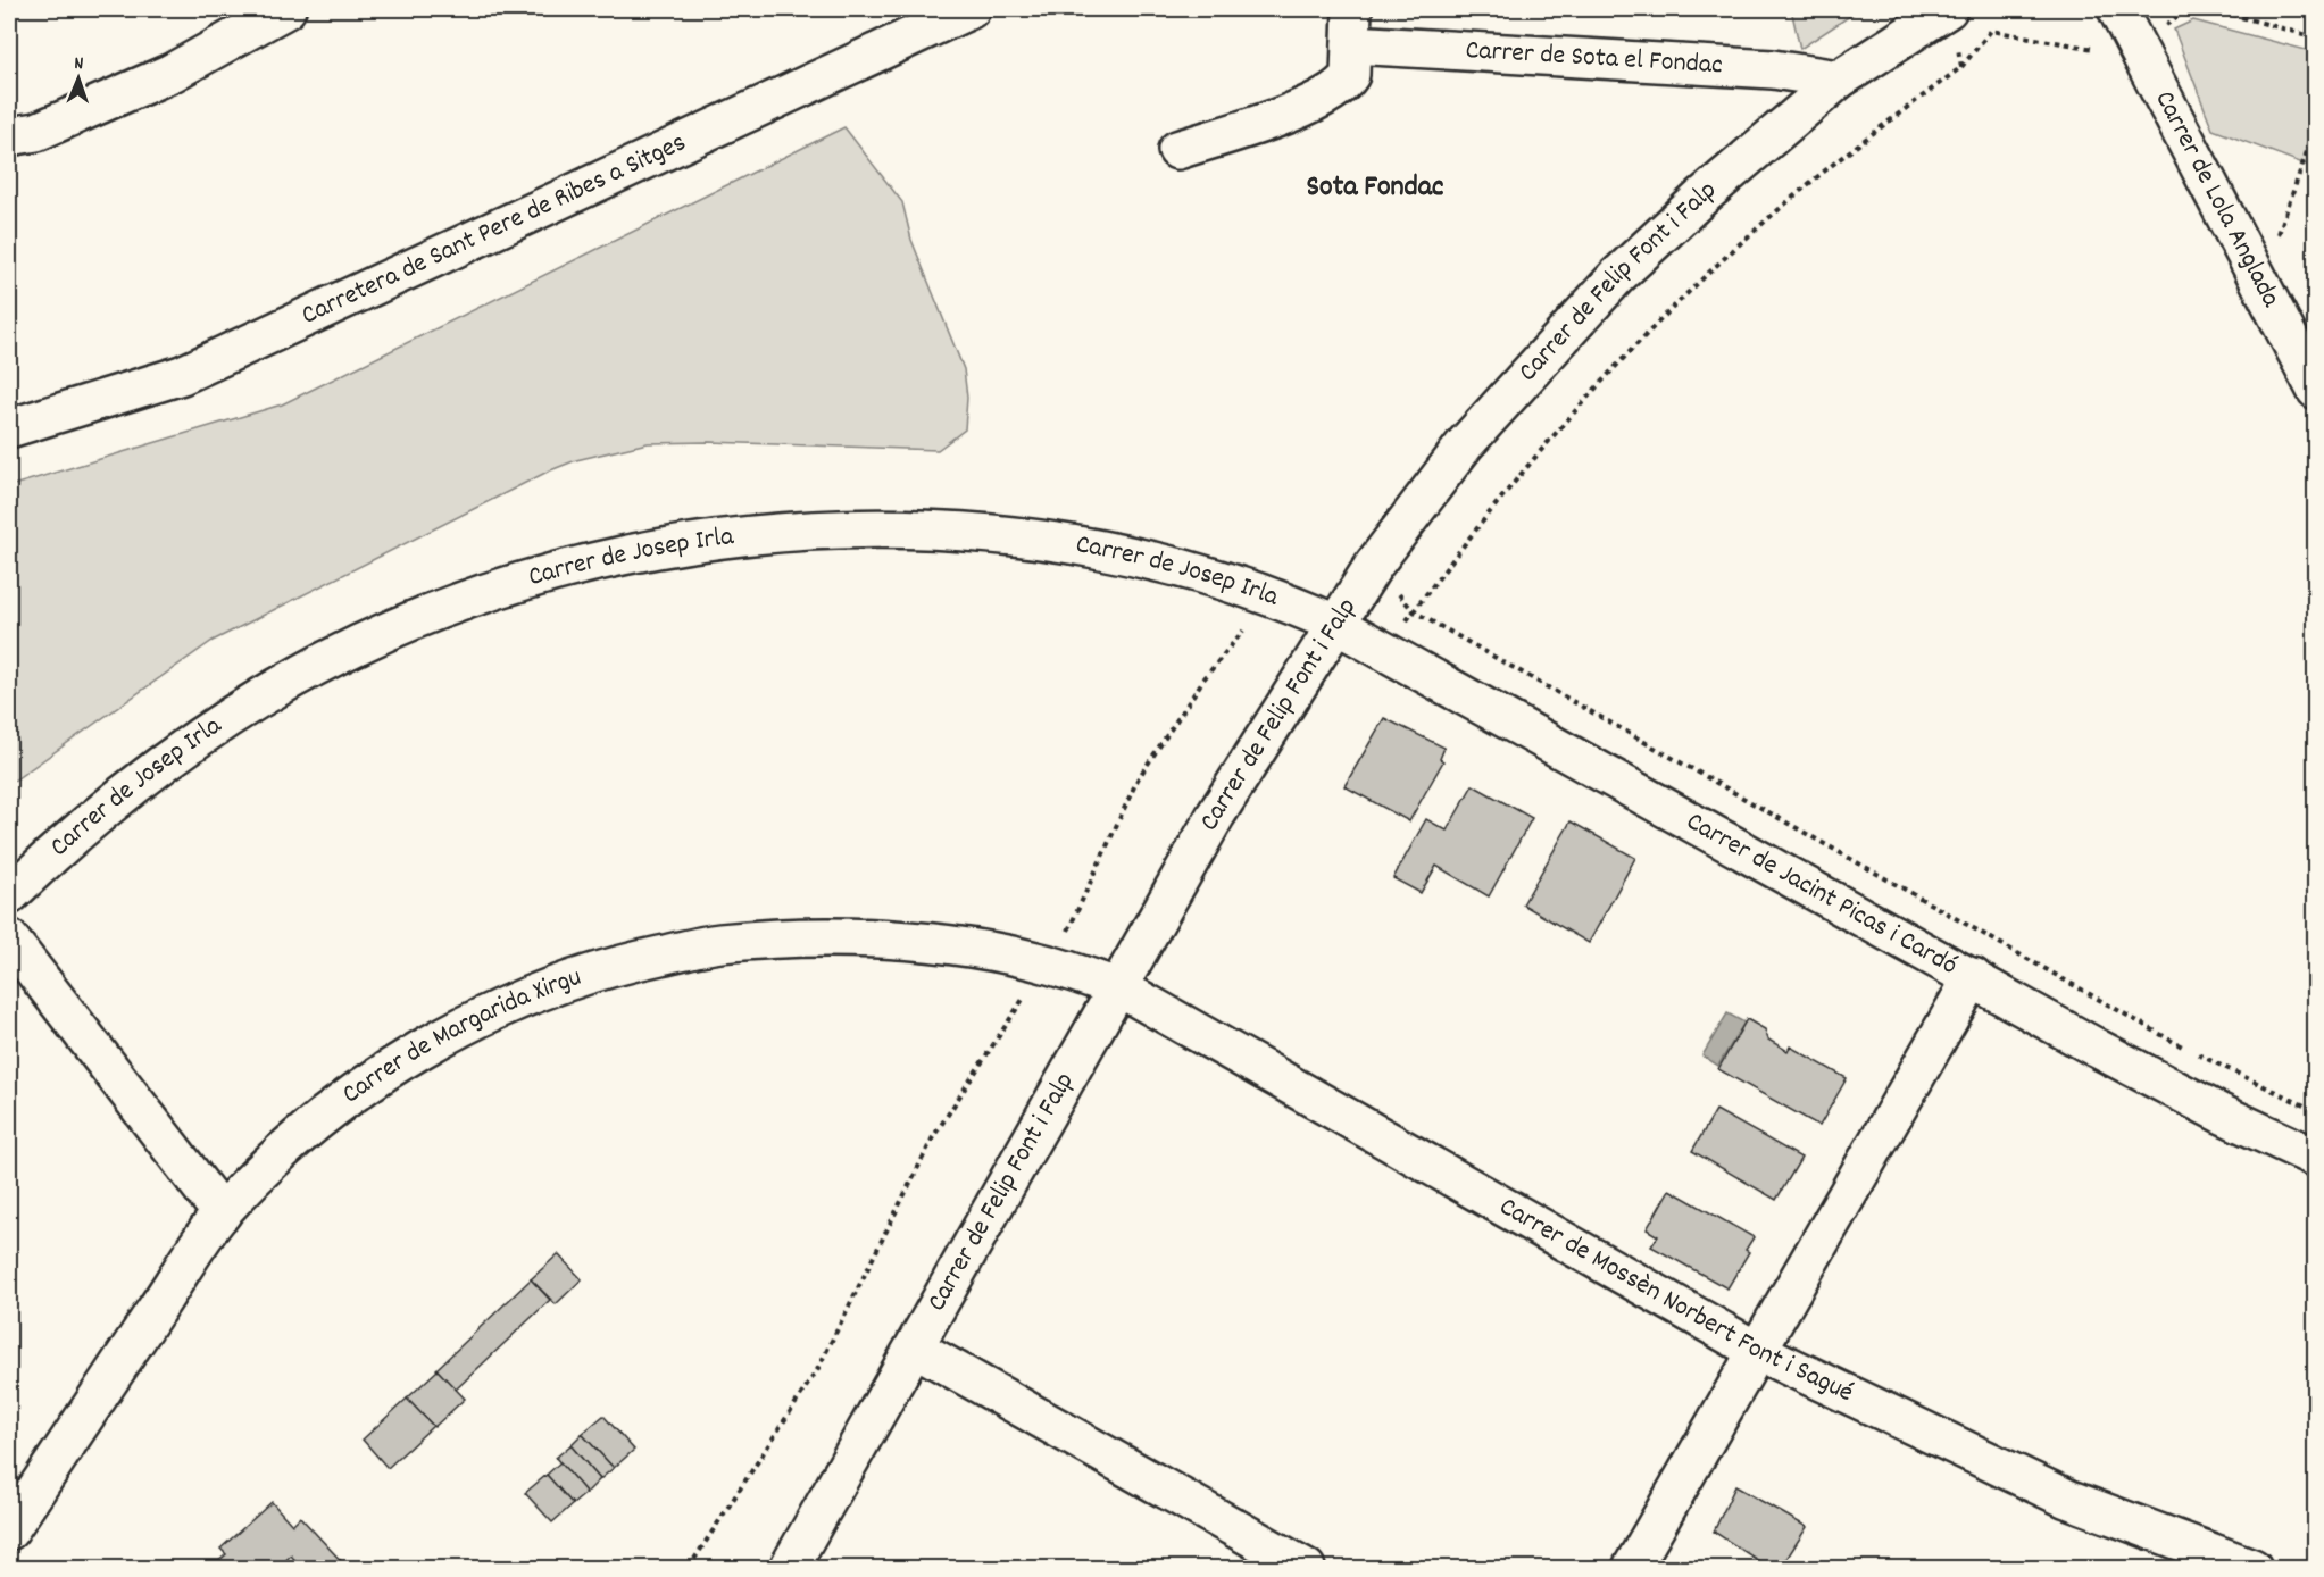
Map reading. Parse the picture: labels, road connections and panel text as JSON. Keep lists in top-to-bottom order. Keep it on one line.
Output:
{"streets":{"street":["Carrer de Sota el Fondac","Carrer de Lola Anglada","Carretera de Sant Pere de Ribes a Sitges","Carrer de Felip Font i Falp","Carrer de Josep Irla","Carrer de Jacint Picas i Cardó","Carrer de Margarida Xirgu","Carrer de Mossèn Norbert Font i Sagué"]},"crossings":[["Carrer de Sota el Fondac","Carrer de Felip Font i Falp"],["Carrer de Lola Anglada","Carrer de Felip Font i Falp"],["Carrer de Felip Font i Falp","Carrer de Josep Irla"],["Carrer de Felip Font i Falp","Carrer de Jacint Picas i Cardó"],["Carrer de Felip Font i Falp","Carrer de Margarida Xirgu"],["Carrer de Felip Font i Falp","Carrer de Mossèn Norbert Font i Sagué"],["Carrer de Josep Irla","Carrer de Jacint Picas i Cardó"],["Carrer de Margarida Xirgu","Carrer de Mossèn Norbert Font i Sagué"]],"districts":["Sota Fondac"],"north":"top"}
